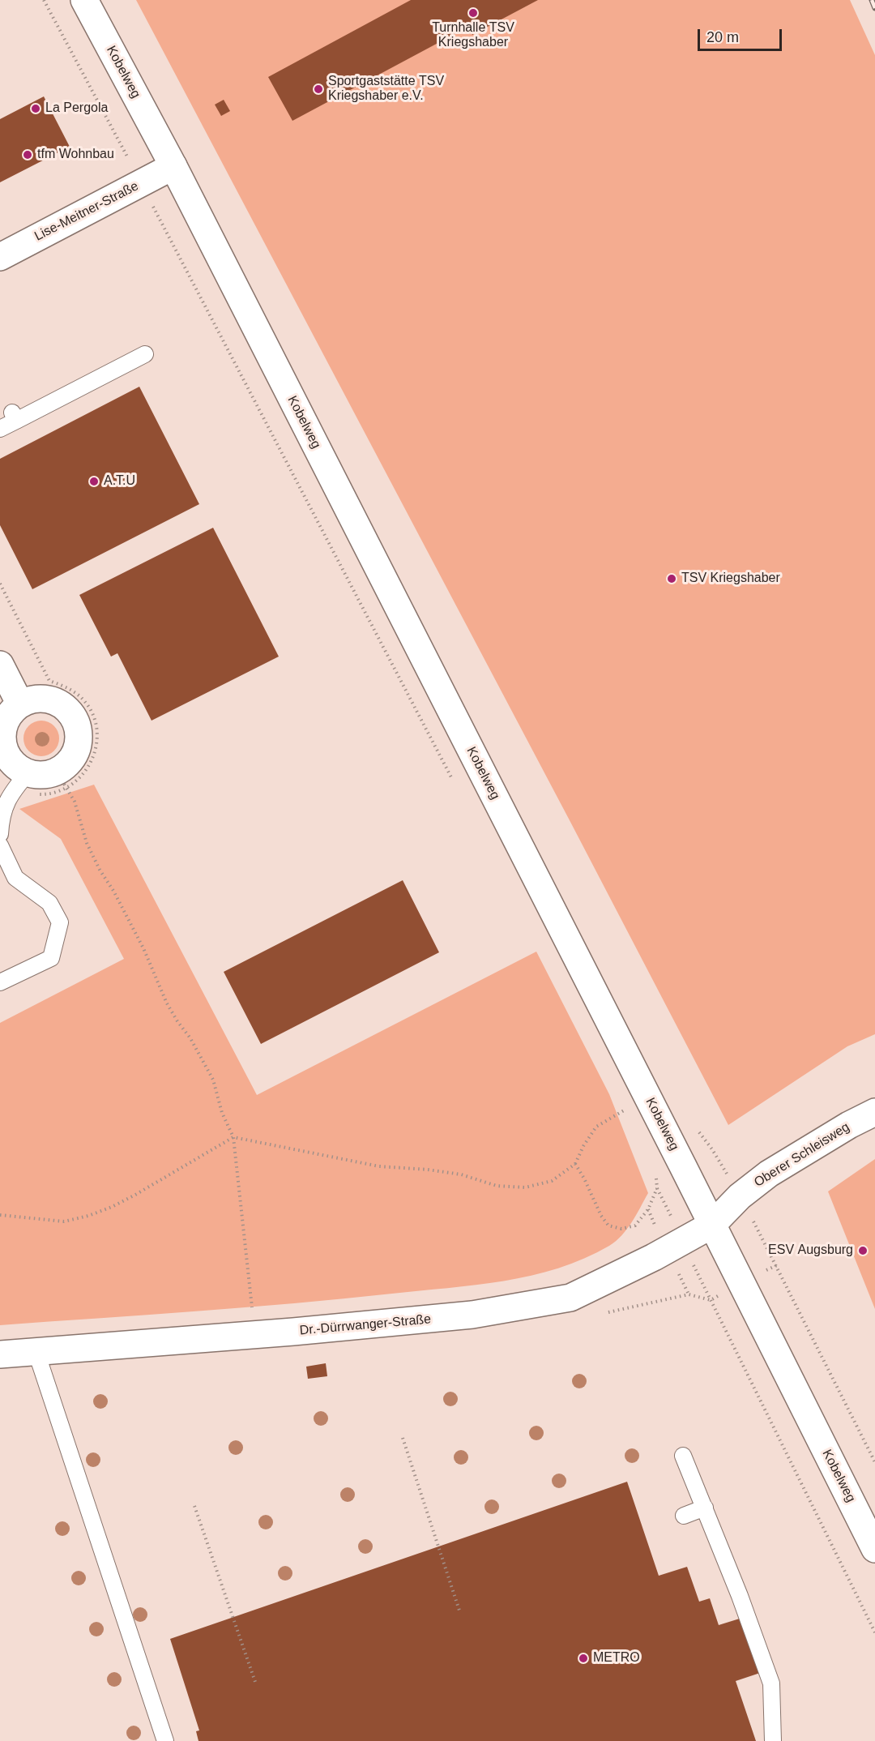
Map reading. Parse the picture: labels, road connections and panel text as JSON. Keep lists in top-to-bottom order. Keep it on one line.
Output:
{"streets":{"main road":["Kobelweg","Lise-Meitner-Straße","Oberer Schleisweg","Dr.-Dürrwanger-Straße"]},"crossings":[["Kobelweg","Lise-Meitner-Straße"],["Kobelweg","Oberer Schleisweg"],["Kobelweg","Dr.-Dürrwanger-Straße"],["Oberer Schleisweg","Dr.-Dürrwanger-Straße"]],"places":["Turnhalle TSV Kriegshaber","Sportgaststätte TSV Kriegshaber e.V.","La Pergola","tfm Wohnbau","A.T.U","TSV Kriegshaber","ESV Augsburg","METRO"],"scale_bar":"20 m"}
